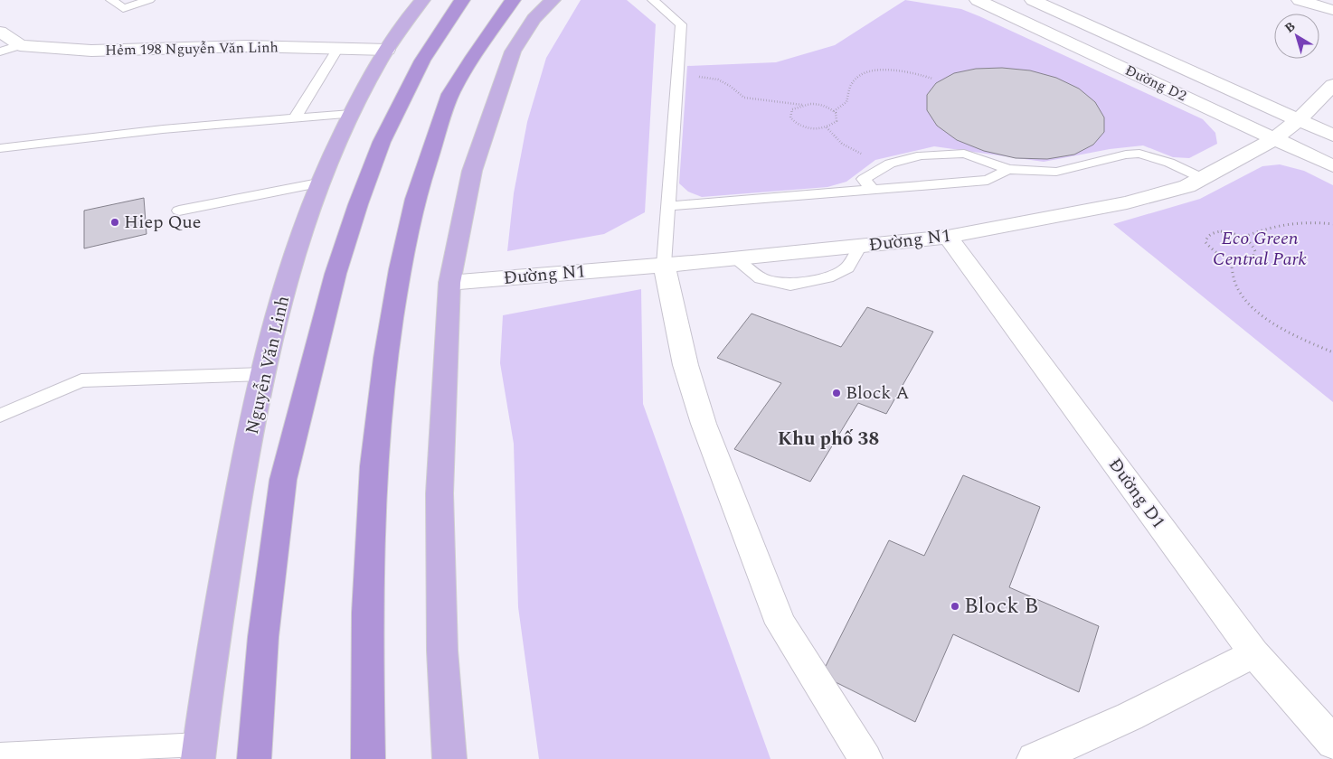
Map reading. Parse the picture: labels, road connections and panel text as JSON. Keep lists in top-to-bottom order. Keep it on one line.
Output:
{"streets":{"main road":["Nguyễn Văn Linh"],"street":["Hẻm 198 Nguyễn Văn Linh","Đường D2","Đường N1","Đường D1"]},"crossings":[["Hẻm 198 Nguyễn Văn Linh","Nguyễn Văn Linh"],["Đường D2","Đường N1"],["Đường N1","Đường D1"]],"districts":["Khu phố 38"],"parks":["Eco Green Central Park"],"places":["Hiep Que","Block A","Block B"],"north":"top left"}
